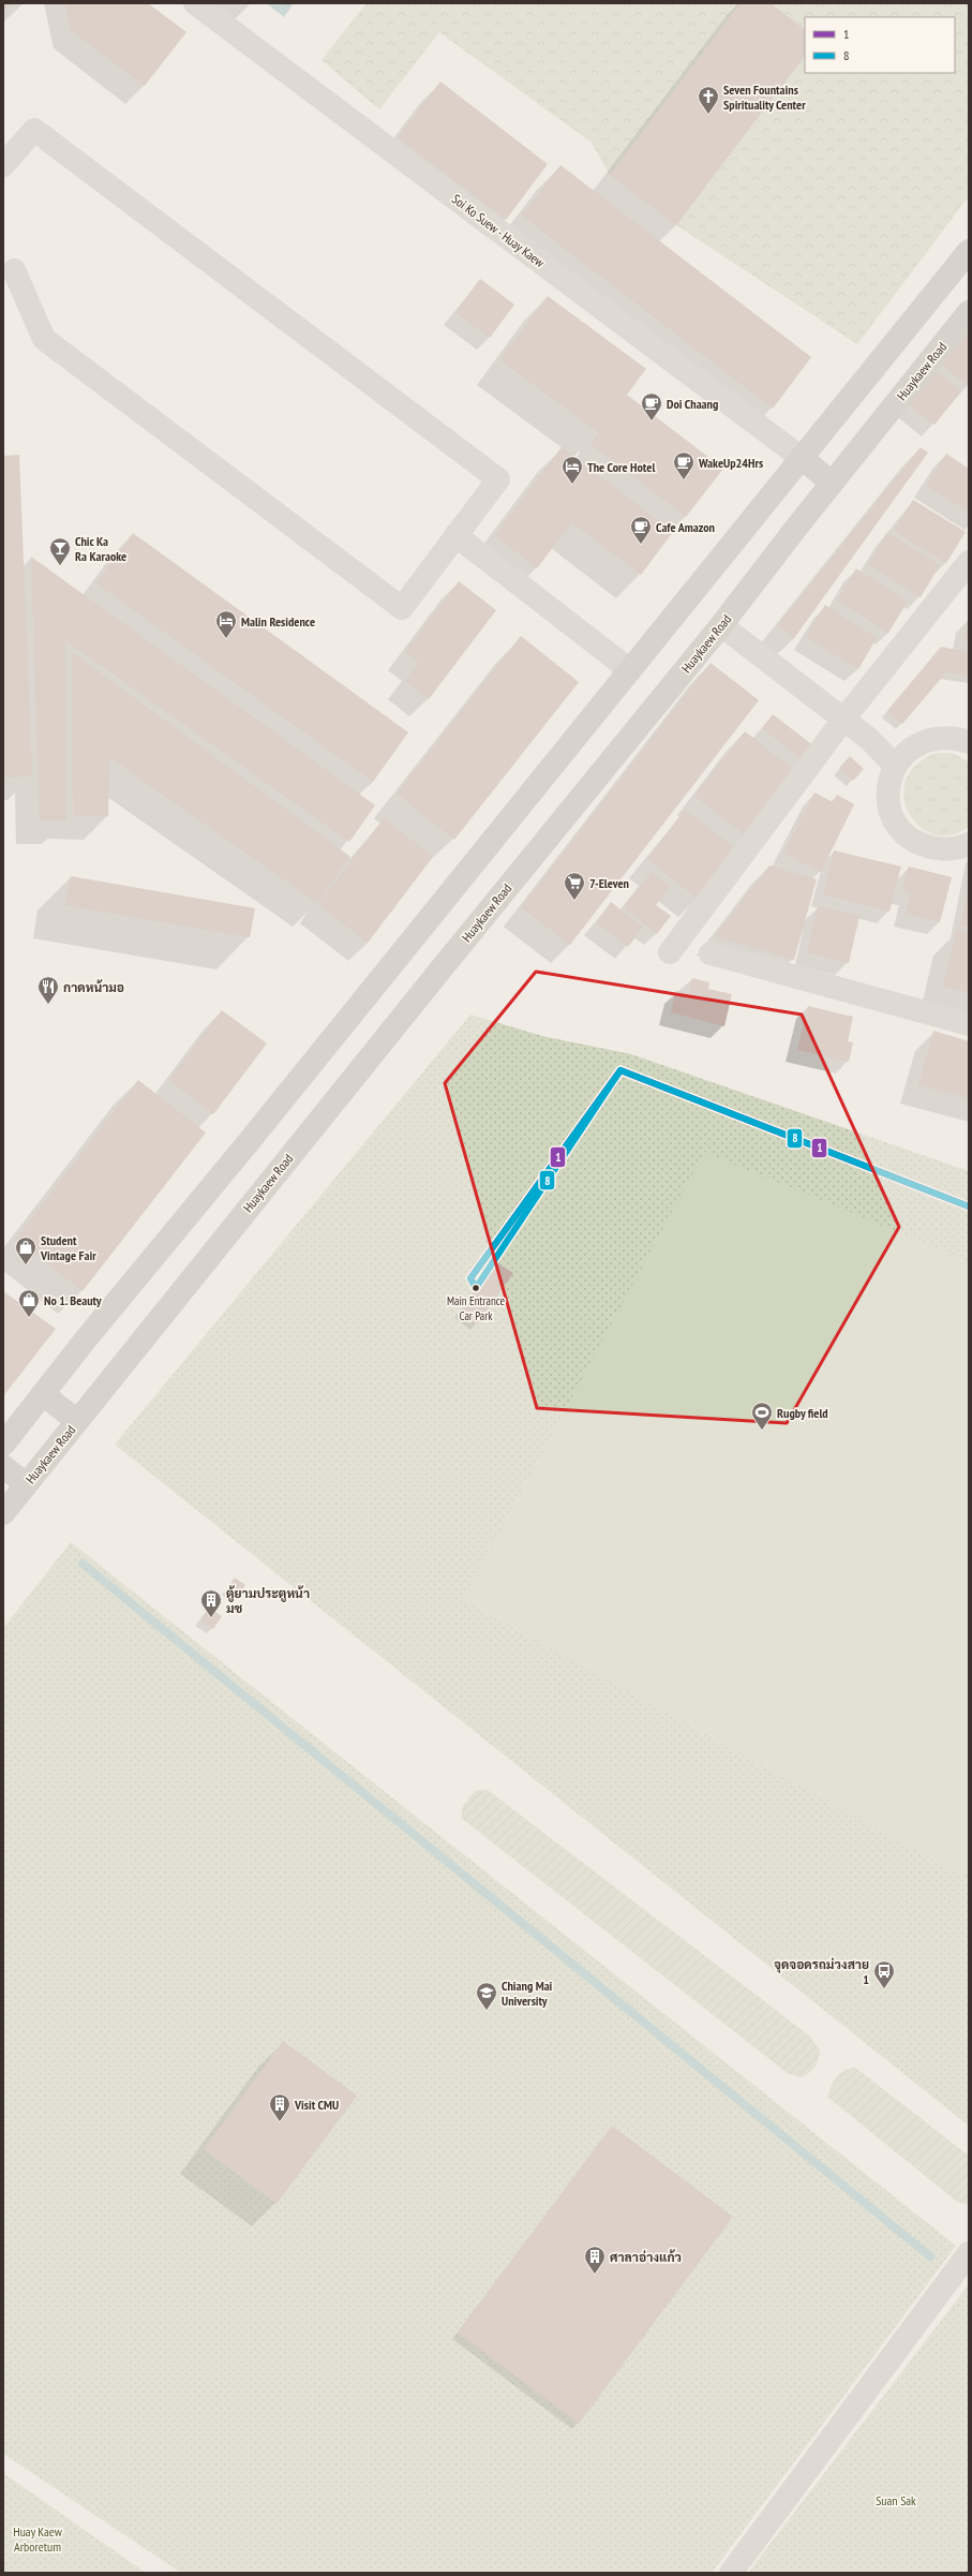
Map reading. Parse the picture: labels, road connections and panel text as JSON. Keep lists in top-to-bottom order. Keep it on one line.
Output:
{"streets":{"main road":["Huaykaew Road"],"street":["Soi Ko Suew - Huay Kaew"]},"parks":["Suan Sak","Huay Kaew Arboretum"],"places":{"church":["Seven Fountains Spirituality Center"],"cafe":["Doi Chaang","WakeUp24Hrs","Cafe Amazon"],"hotel":["The Core Hotel","Malin Residence"],"bar":["Chic Ka Ra Karaoke"],"supermarket":["7-Eleven"],"restaurant":["กาดหน้ามอ"],"shop":["Student Vintage Fair","No 1. Beauty"],"other":["Main Entrance Car Park"],"sports":["Rugby field"],"building":["ตู้ยามประตูหน้า มช","Visit CMU","ศาลาอ่างแก้ว"],"bus stop":["จุดจอดรถม่วงสาย 1"],"school or university":["Chiang Mai University"]},"lines":["transit line 1","transit line 8"],"legend":["1","8"]}
